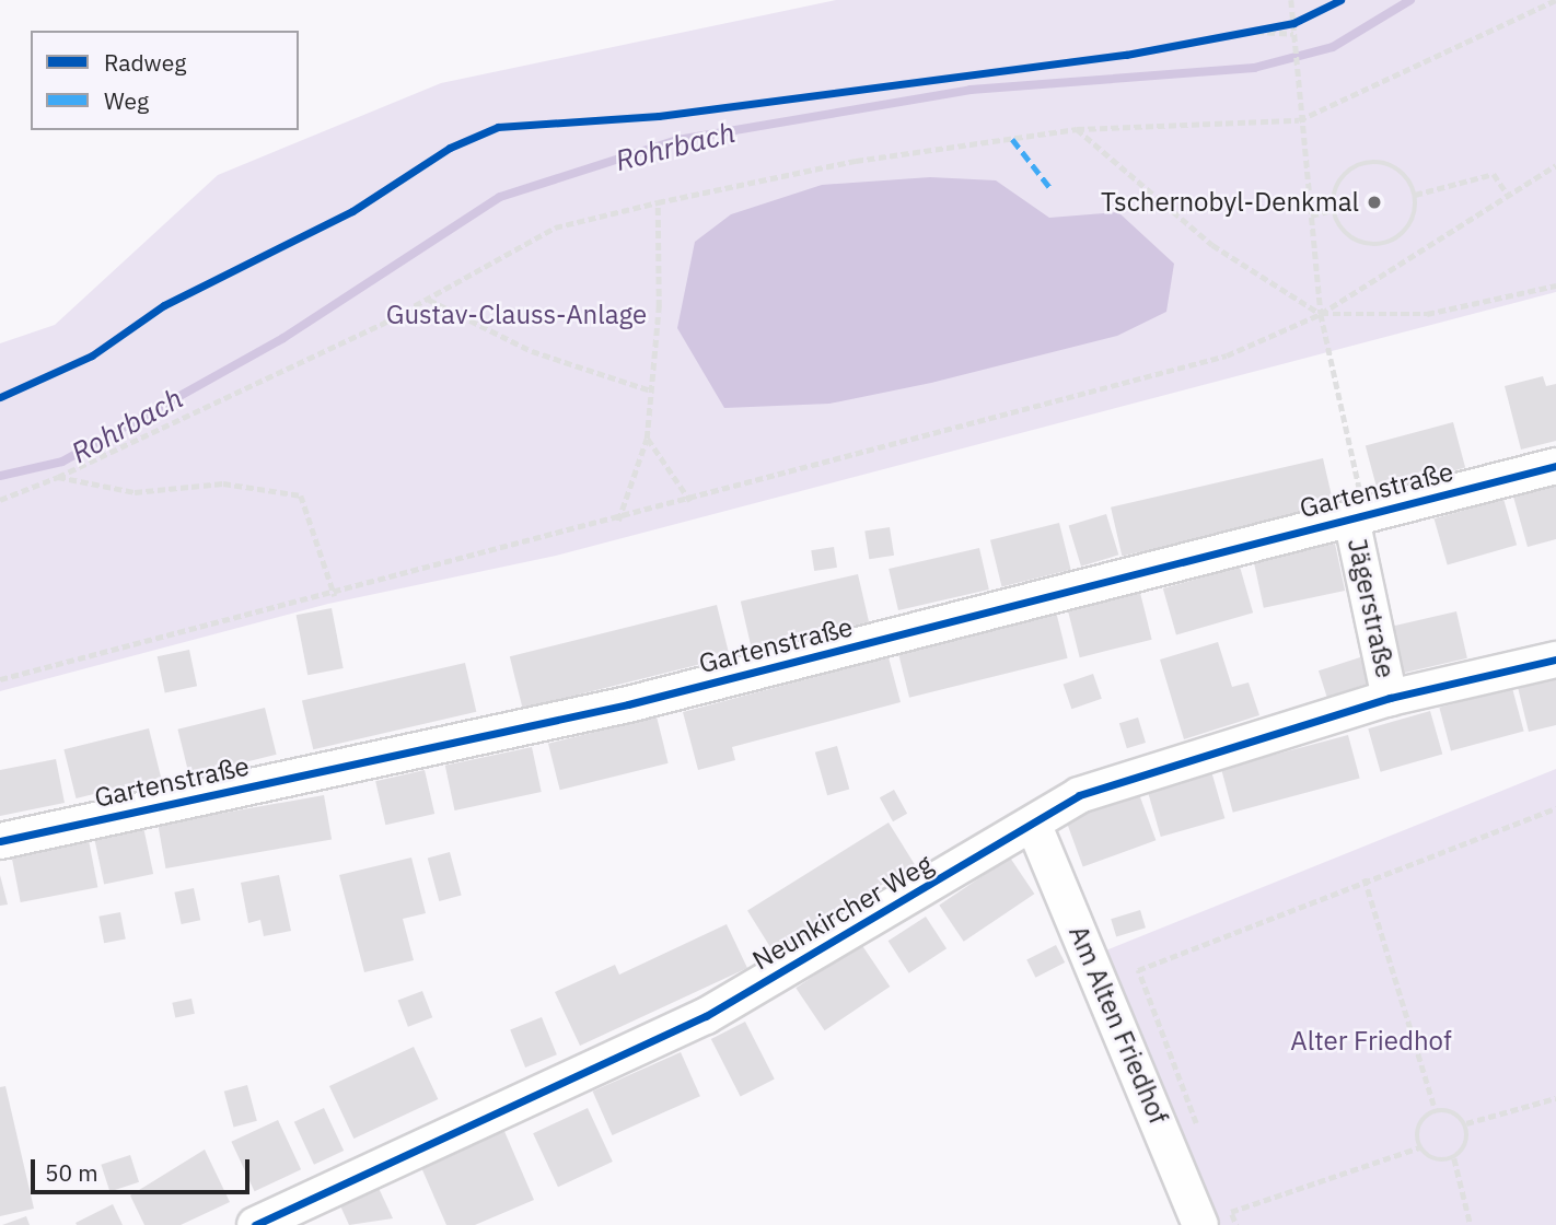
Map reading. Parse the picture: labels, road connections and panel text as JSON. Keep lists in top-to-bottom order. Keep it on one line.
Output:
{"streets":{"street":["Gartenstraße","Jägerstraße","Neunkircher Weg","Am Alten Friedhof"]},"crossings":[["Gartenstraße","Jägerstraße"],["Jägerstraße","Neunkircher Weg"],["Neunkircher Weg","Am Alten Friedhof"]],"water":["Rohrbach"],"parks":["Gustav-Clauss-Anlage","Alter Friedhof"],"places":["Tschernobyl-Denkmal"],"legend":["Radweg","Weg"],"scale_bar":"50 m"}
